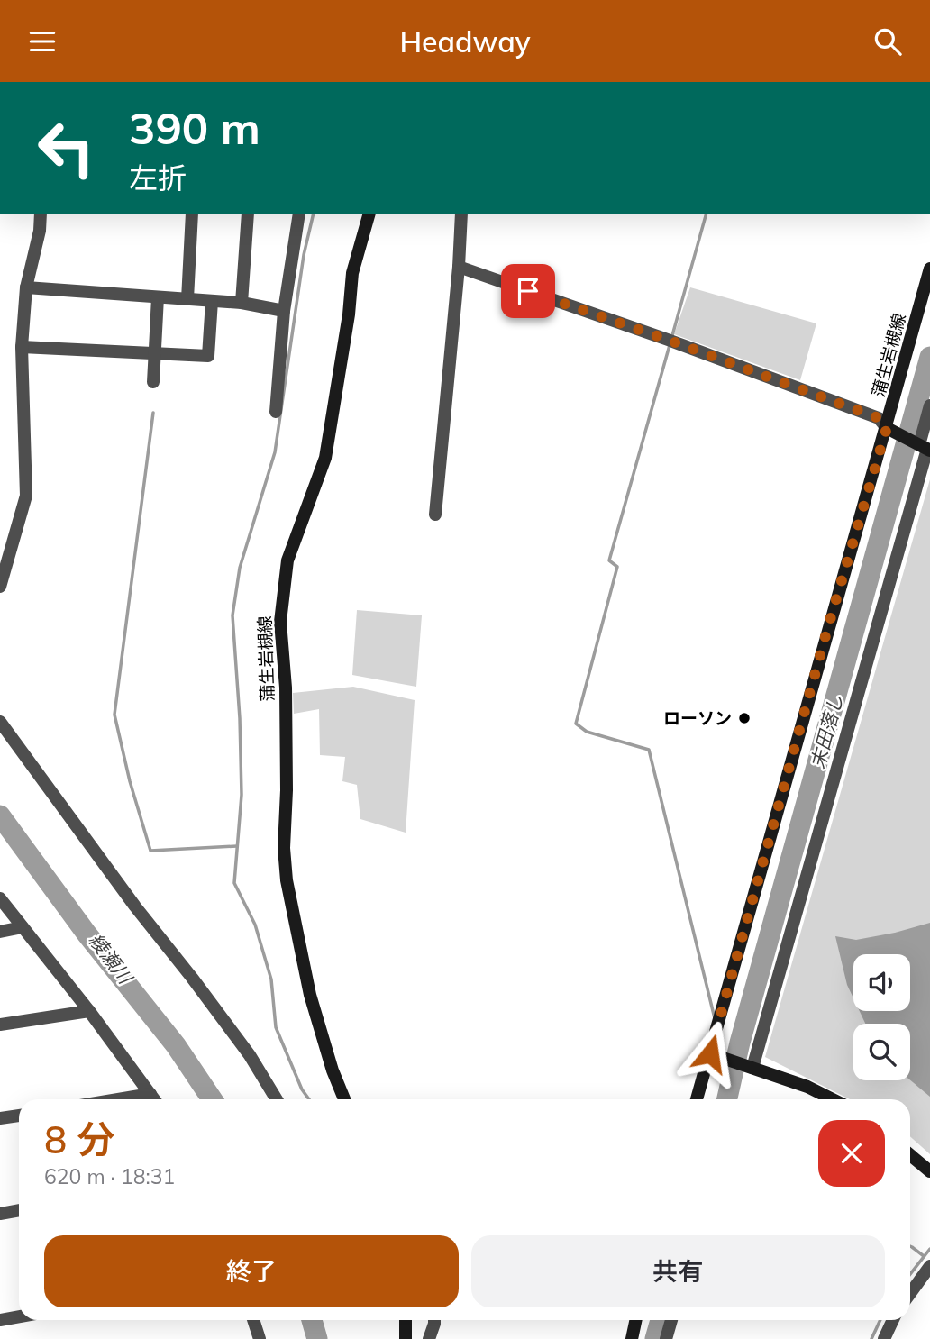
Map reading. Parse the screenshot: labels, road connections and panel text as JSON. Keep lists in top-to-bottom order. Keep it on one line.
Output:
{"streets":{"main road":["蒲生岩槻線"]},"water":["末田落し","綾瀬川"],"places":["ローソン"],"page":{"header":"Headway","turn":["390 m","左折"],"heading":["8 分","620 m · 18:31"],"buttons":["終了","共有"]}}
